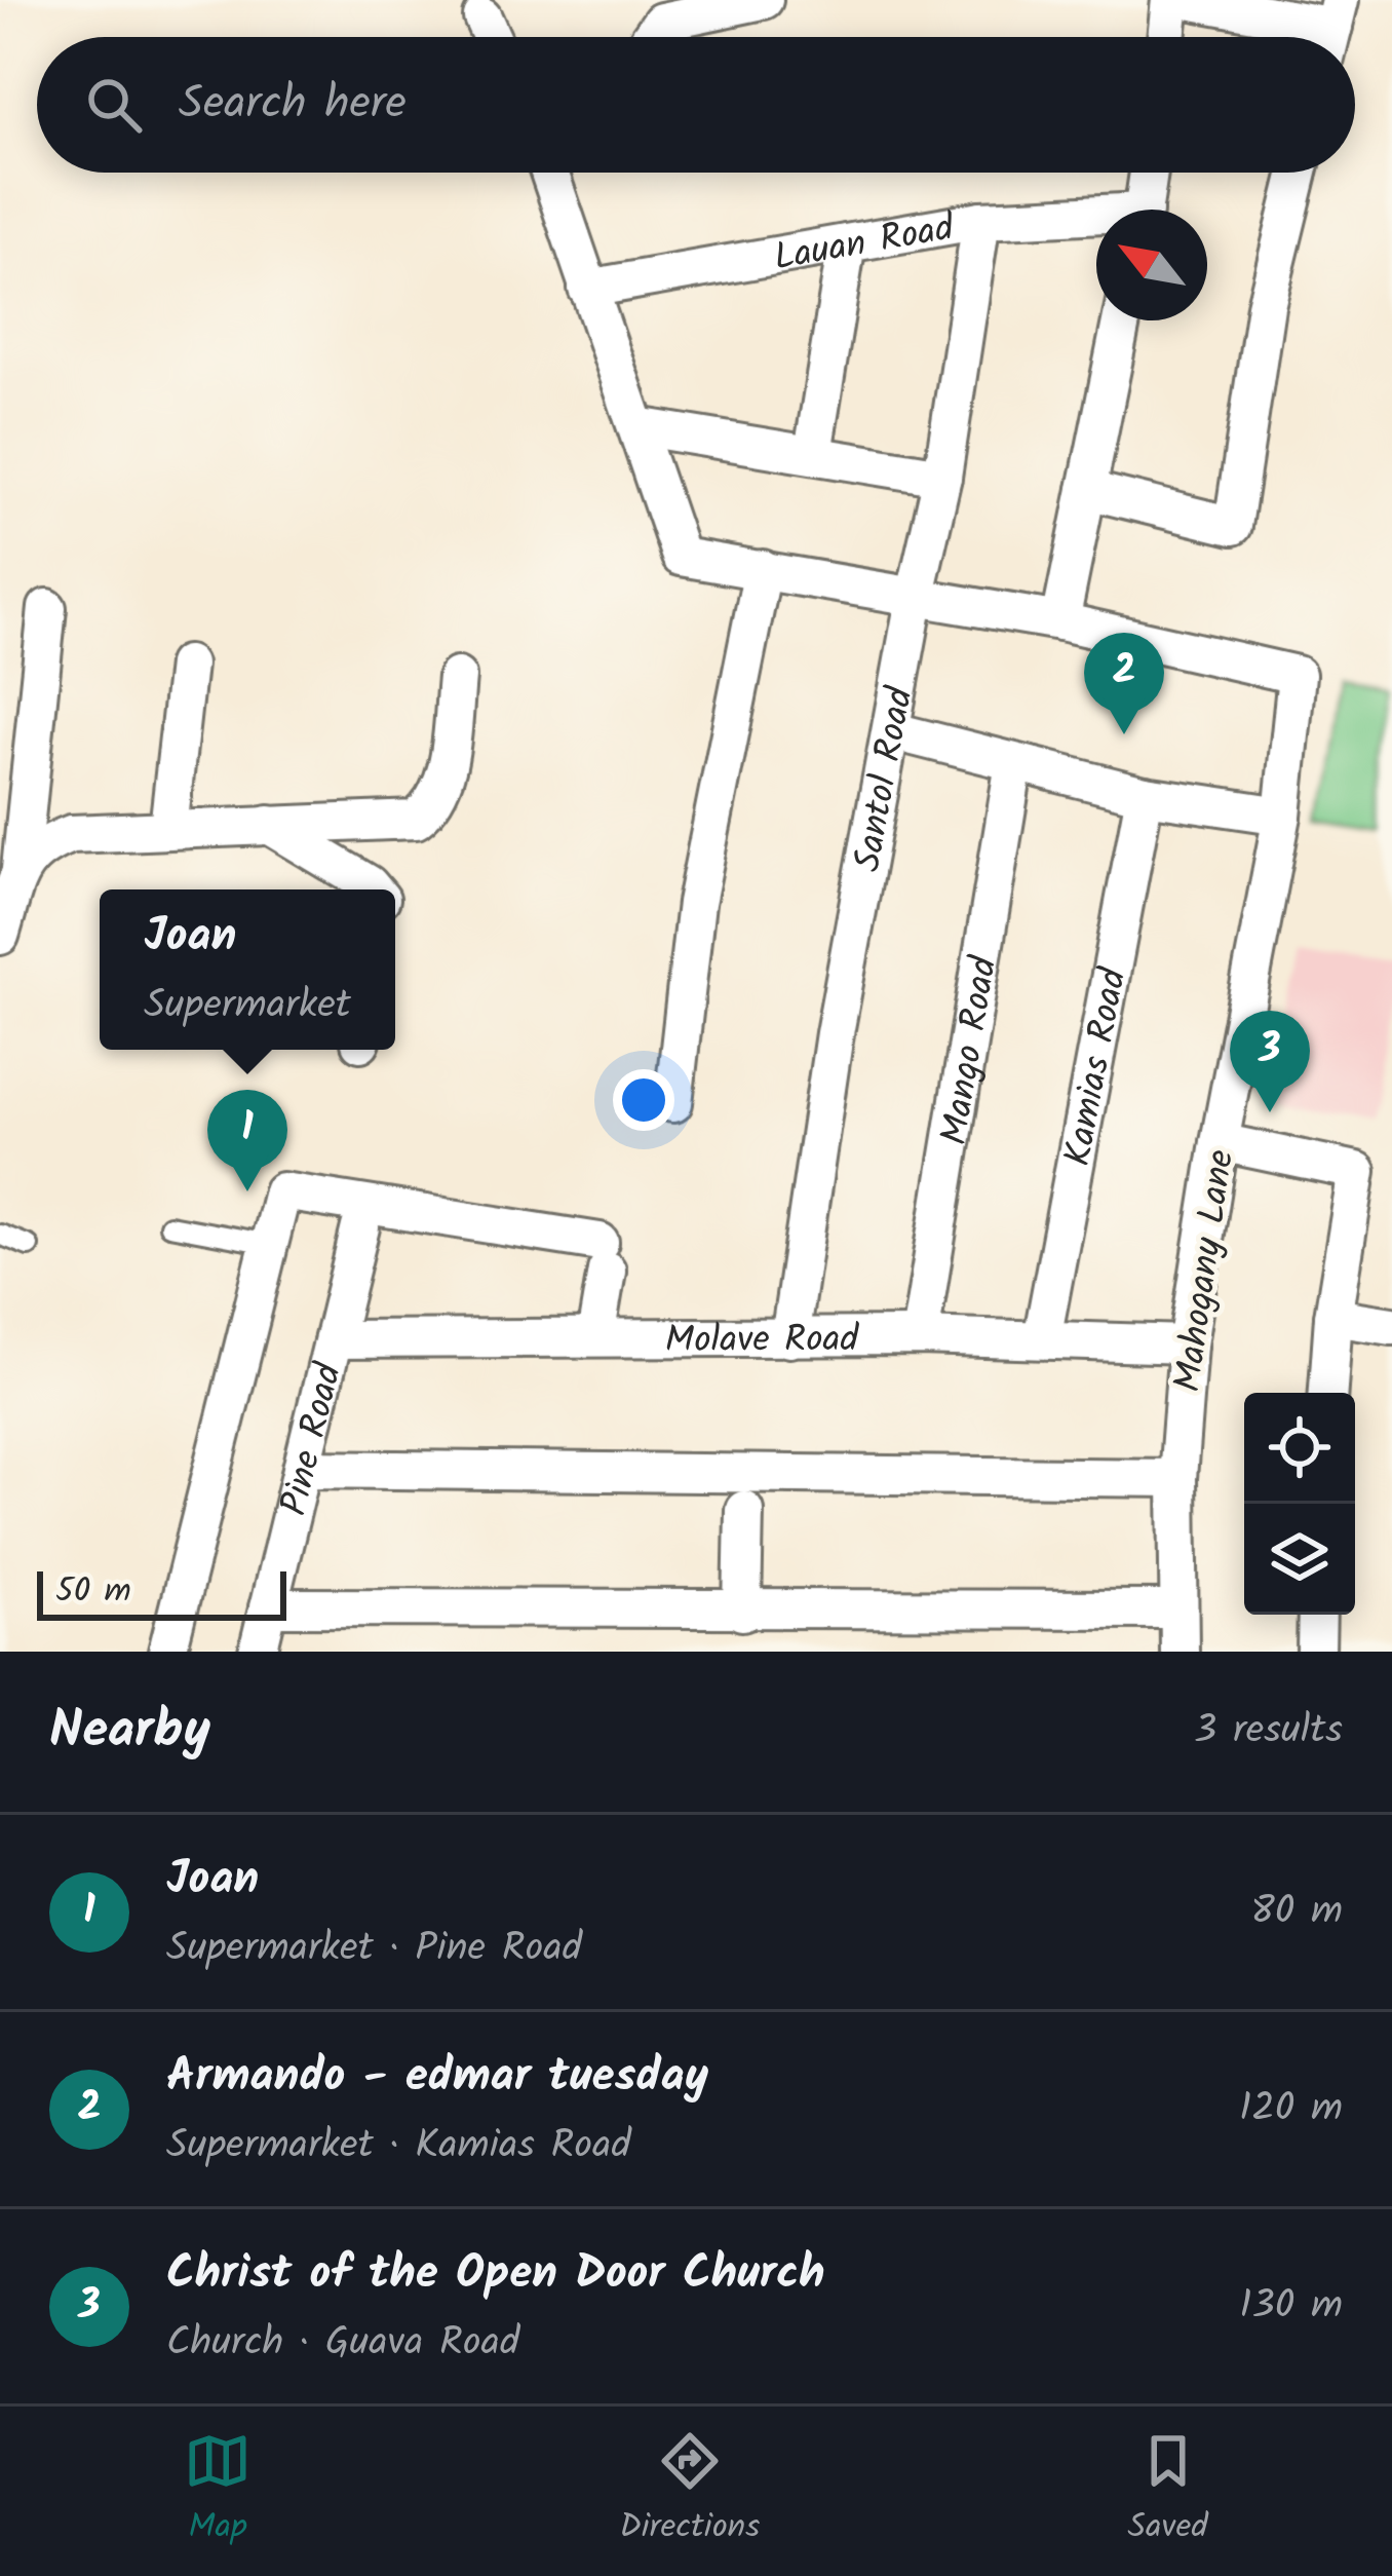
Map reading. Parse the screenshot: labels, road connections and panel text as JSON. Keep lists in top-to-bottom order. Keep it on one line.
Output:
{"streets":{"street":["Lauan Road","Santol Road","Mango Road","Kamias Road","Mahogany Lane","Molave Road","Pine Road"]},"crossings":[["Lauan Road","Santol Road"],["Santol Road","Molave Road"],["Mango Road","Molave Road"],["Kamias Road","Molave Road"],["Mahogany Lane","Molave Road"],["Molave Road","Pine Road"]],"scale_bar":"50 m","north":"top left","page":{"search":"Search here","pins":["2","3","1"],"popup":["Joan","Supermarket"],"scale":"50 m","heading":["Nearby","3 results"],"list":[{"mark":"1","name":"Joan","note":"Supermarket · Pine Road","value":"80 m"},{"mark":"2","name":"Armando - edmar tuesday","note":"Supermarket · Kamias Road","value":"120 m"},{"mark":"3","name":"Christ of the Open Door Church","note":"Church · Guava Road","value":"130 m"}],"nav":["Map","Directions","Saved"]}}
